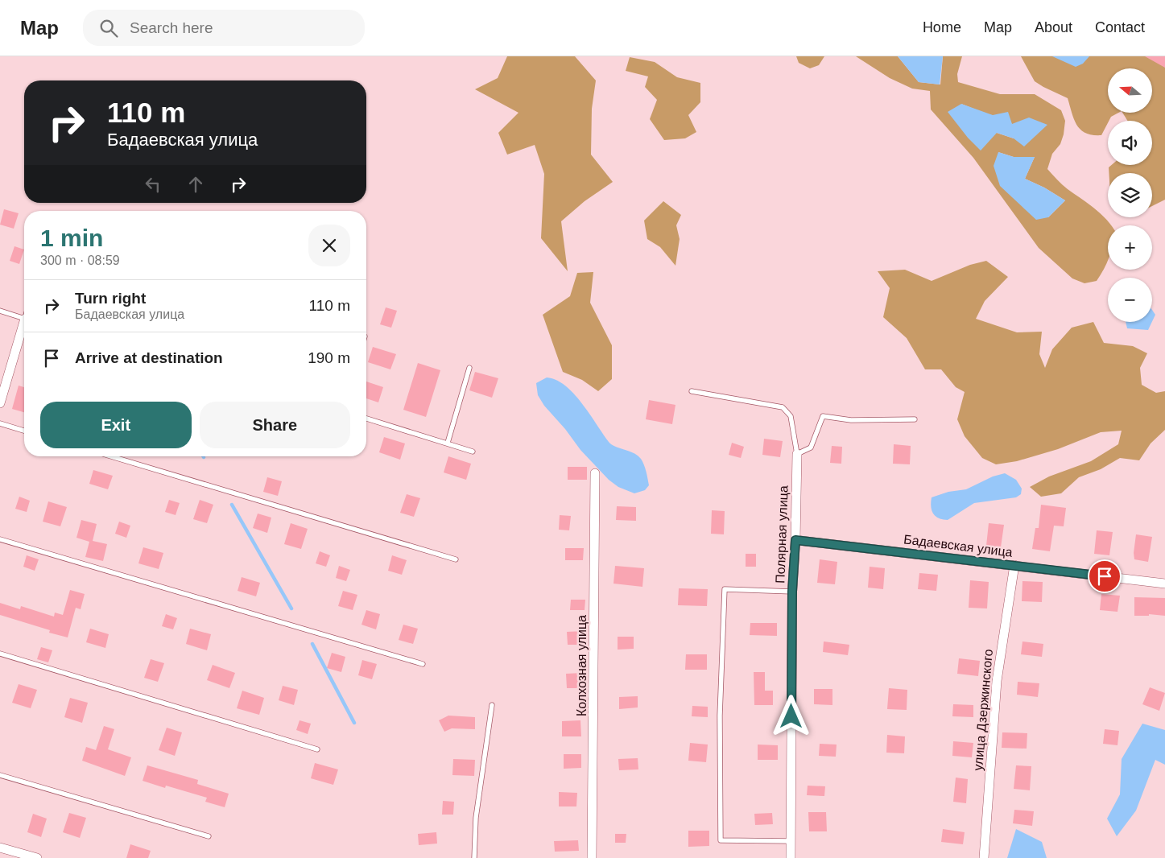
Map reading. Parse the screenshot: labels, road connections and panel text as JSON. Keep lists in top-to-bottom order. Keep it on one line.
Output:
{"streets":{"street":["Полярная улица","Бадаевская улица","Колхозная улица","улица Дзержинского"]},"crossings":[["Полярная улица","Бадаевская улица"],["Бадаевская улица","улица Дзержинского"]],"north":"left","page":{"header":"Map","search":"Search here","nav":["Home","Map","About","Contact"],"map_buttons":["+","−"],"turn":["110 m","Бадаевская улица"],"heading":["1 min","300 m · 08:59"],"list":[{"name":"Turn right","note":"Бадаевская улица","value":"110 m"},{"name":"Arrive at destination","value":"190 m"}],"buttons":["Exit","Share"]}}
